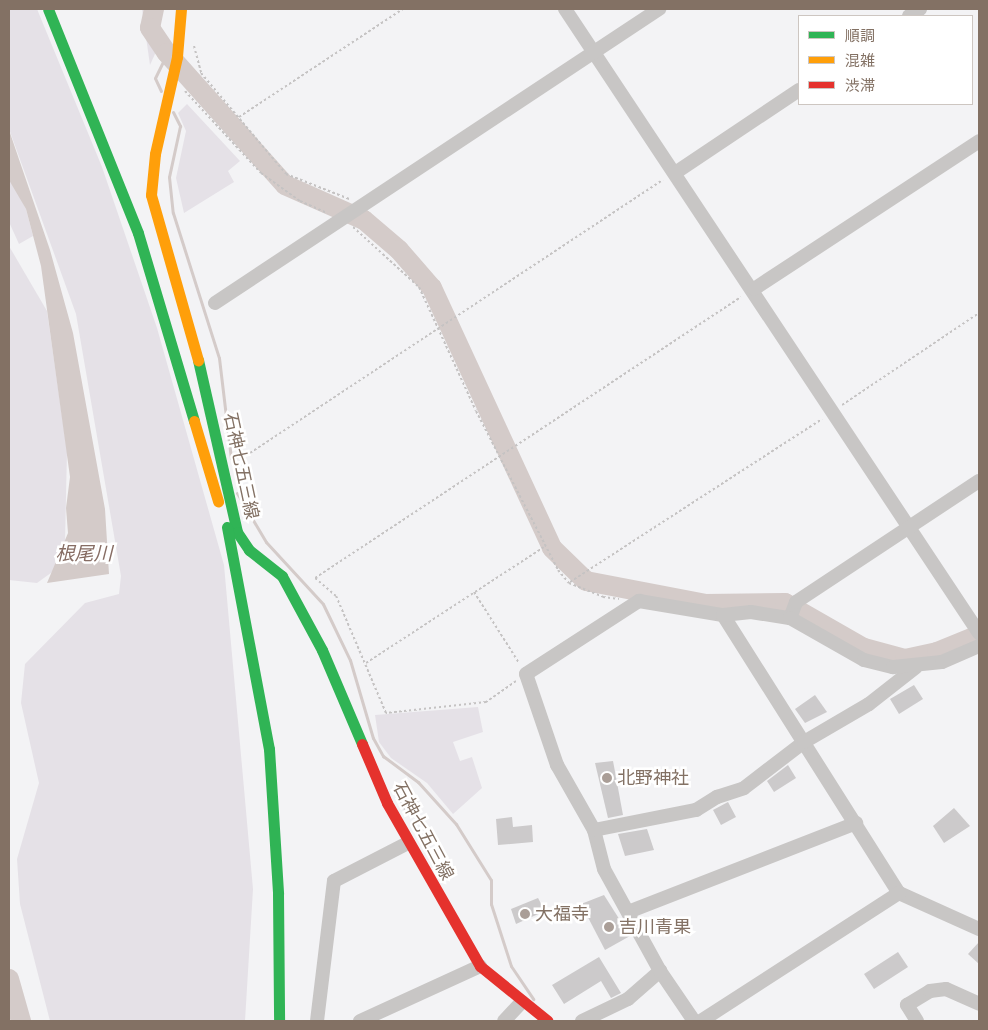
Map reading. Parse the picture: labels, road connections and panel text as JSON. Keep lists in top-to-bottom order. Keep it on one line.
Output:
{"streets":{"main road":["石神七五三線"]},"water":["根尾川"],"places":["北野神社","大福寺","吉川青果"],"legend":["順調","混雑","渋滞"]}
